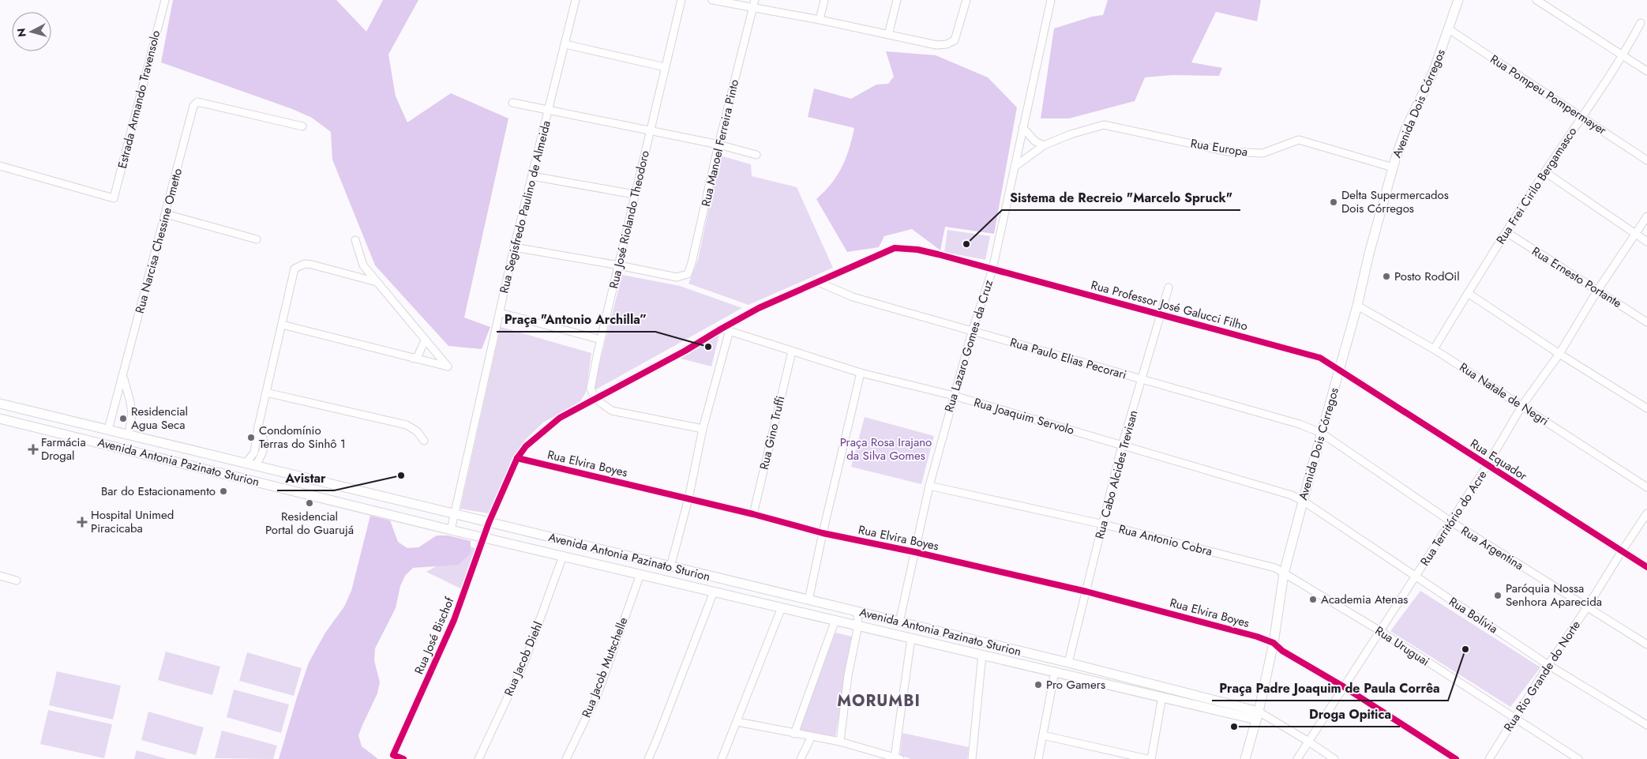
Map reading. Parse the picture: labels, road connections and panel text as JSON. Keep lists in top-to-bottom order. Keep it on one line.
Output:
{"streets":{"main road":["Avenida Dois Córregos","Avenida Antonia Pazinato Sturion"],"street":["Rua Pompeu Pompermayer","Estrada Armando Travensolo","Rua Manoel Ferreira Pinto","Rua Europa","Rua Frei Cirilo Bergamasco","Rua Segisfredo Paulino de Almeida","Rua José Riolando Theodoro","Rua Narcisa Chessine Ometto","Rua Ernesto Portante","Rua Professor José Galucci Filho","Rua Lazaro Gomes da Cruz","Rua Paulo Elias Pecorari","Rua Natale de Negri","Rua Joaquim Servolo","Rua Gino Truffi","Rua Equador","Rua Elvira Boyes","Rua Cabo Alcides Trevisan","Rua Território do Acre","Rua Antonio Cobra","Rua Argentina","Rua Bolívia","Rua José Bischof","Rua Uruguai","Rua Jacob Diehl","Rua Jacob Mutschelle","Rua Rio Grande do Norte"]},"crossings":[["Rua Pompeu Pompermayer","Avenida Dois Córregos"],["Rua Pompeu Pompermayer","Rua Frei Cirilo Bergamasco"],["Avenida Dois Córregos","Rua Europa"],["Avenida Dois Córregos","Rua Professor José Galucci Filho"],["Avenida Dois Córregos","Rua Paulo Elias Pecorari"],["Avenida Dois Córregos","Rua Natale de Negri"],["Avenida Dois Córregos","Rua Joaquim Servolo"],["Avenida Dois Córregos","Rua Equador"],["Avenida Dois Córregos","Avenida Antonia Pazinato Sturion"],["Avenida Dois Córregos","Rua Elvira Boyes"],["Avenida Dois Córregos","Rua Antonio Cobra"],["Avenida Dois Córregos","Rua Argentina"],["Avenida Dois Córregos","Rua Bolívia"],["Avenida Dois Córregos","Rua Uruguai"],["Rua Manoel Ferreira Pinto","Rua José Riolando Theodoro"],["Rua Europa","Rua Lazaro Gomes da Cruz"],["Rua Frei Cirilo Bergamasco","Rua Ernesto Portante"],["Rua Frei Cirilo Bergamasco","Rua Natale de Negri"],["Rua Segisfredo Paulino de Almeida","Avenida Antonia Pazinato Sturion"],["Rua José Riolando Theodoro","Rua José Bischof"],["Rua Narcisa Chessine Ometto","Avenida Antonia Pazinato Sturion"],["Rua Ernesto Portante","Rua Território do Acre"],["Rua Professor José Galucci Filho","Rua Lazaro Gomes da Cruz"],["Rua Professor José Galucci Filho","Rua Paulo Elias Pecorari"],["Rua Professor José Galucci Filho","Rua Joaquim Servolo"],["Rua Professor José Galucci Filho","Rua Equador"],["Rua Professor José Galucci Filho","Rua Cabo Alcides Trevisan"],["Rua Professor José Galucci Filho","Rua José Bischof"],["Rua Lazaro Gomes da Cruz","Rua Paulo Elias Pecorari"],["Rua Lazaro Gomes da Cruz","Rua Joaquim Servolo"],["Rua Lazaro Gomes da Cruz","Avenida Antonia Pazinato Sturion"],["Rua Lazaro Gomes da Cruz","Rua Elvira Boyes"],["Rua Lazaro Gomes da Cruz","Rua Antonio Cobra"],["Rua Paulo Elias Pecorari","Rua Cabo Alcides Trevisan"],["Rua Paulo Elias Pecorari","Rua Argentina"],["Rua Natale de Negri","Rua Território do Acre"],["Rua Joaquim Servolo","Rua Gino Truffi"],["Rua Joaquim Servolo","Rua Cabo Alcides Trevisan"],["Rua Joaquim Servolo","Rua Bolívia"],["Rua Joaquim Servolo","Rua José Bischof"],["Rua Gino Truffi","Rua Elvira Boyes"],["Rua Equador","Rua Território do Acre"],["Rua Equador","Rua Rio Grande do Norte"],["Avenida Antonia Pazinato Sturion","Rua Cabo Alcides Trevisan"],["Avenida Antonia Pazinato Sturion","Rua José Bischof"],["Avenida Antonia Pazinato Sturion","Rua Jacob Diehl"],["Avenida Antonia Pazinato Sturion","Rua Jacob Mutschelle"],["Rua Elvira Boyes","Rua Cabo Alcides Trevisan"],["Rua Elvira Boyes","Rua Território do Acre"],["Rua Elvira Boyes","Rua José Bischof"],["Rua Cabo Alcides Trevisan","Rua Antonio Cobra"],["Rua Território do Acre","Rua Argentina"],["Rua Território do Acre","Rua Bolívia"],["Rua Território do Acre","Rua Uruguai"],["Rua Antonio Cobra","Rua Uruguai"],["Rua Argentina","Rua Rio Grande do Norte"],["Rua Bolívia","Rua Rio Grande do Norte"],["Rua Uruguai","Rua Rio Grande do Norte"]],"districts":["MORUMBI"],"parks":["Praça Rosa Irajano da Silva Gomes"],"places":{"other":["Delta Supermercados Dois Córregos","Sistema de Recreio \"Marcelo Spruck\"","Posto RodOil","Praça \"Antonio Archilla”","Residencial Agua Seca","Condomínio Terras do Sinhô 1","Avistar","Bar do Estacionamento","Residencial Portal do Guarujá","Paróquia Nossa Senhora Aparecida","Academia Atenas","Praça Padre Joaquim de Paula Corrêa","Pro Gamers","Droga Opitica"],"health":["Farmácia Drogal","Hospital Unimed Piracicaba"]},"north":"left"}
